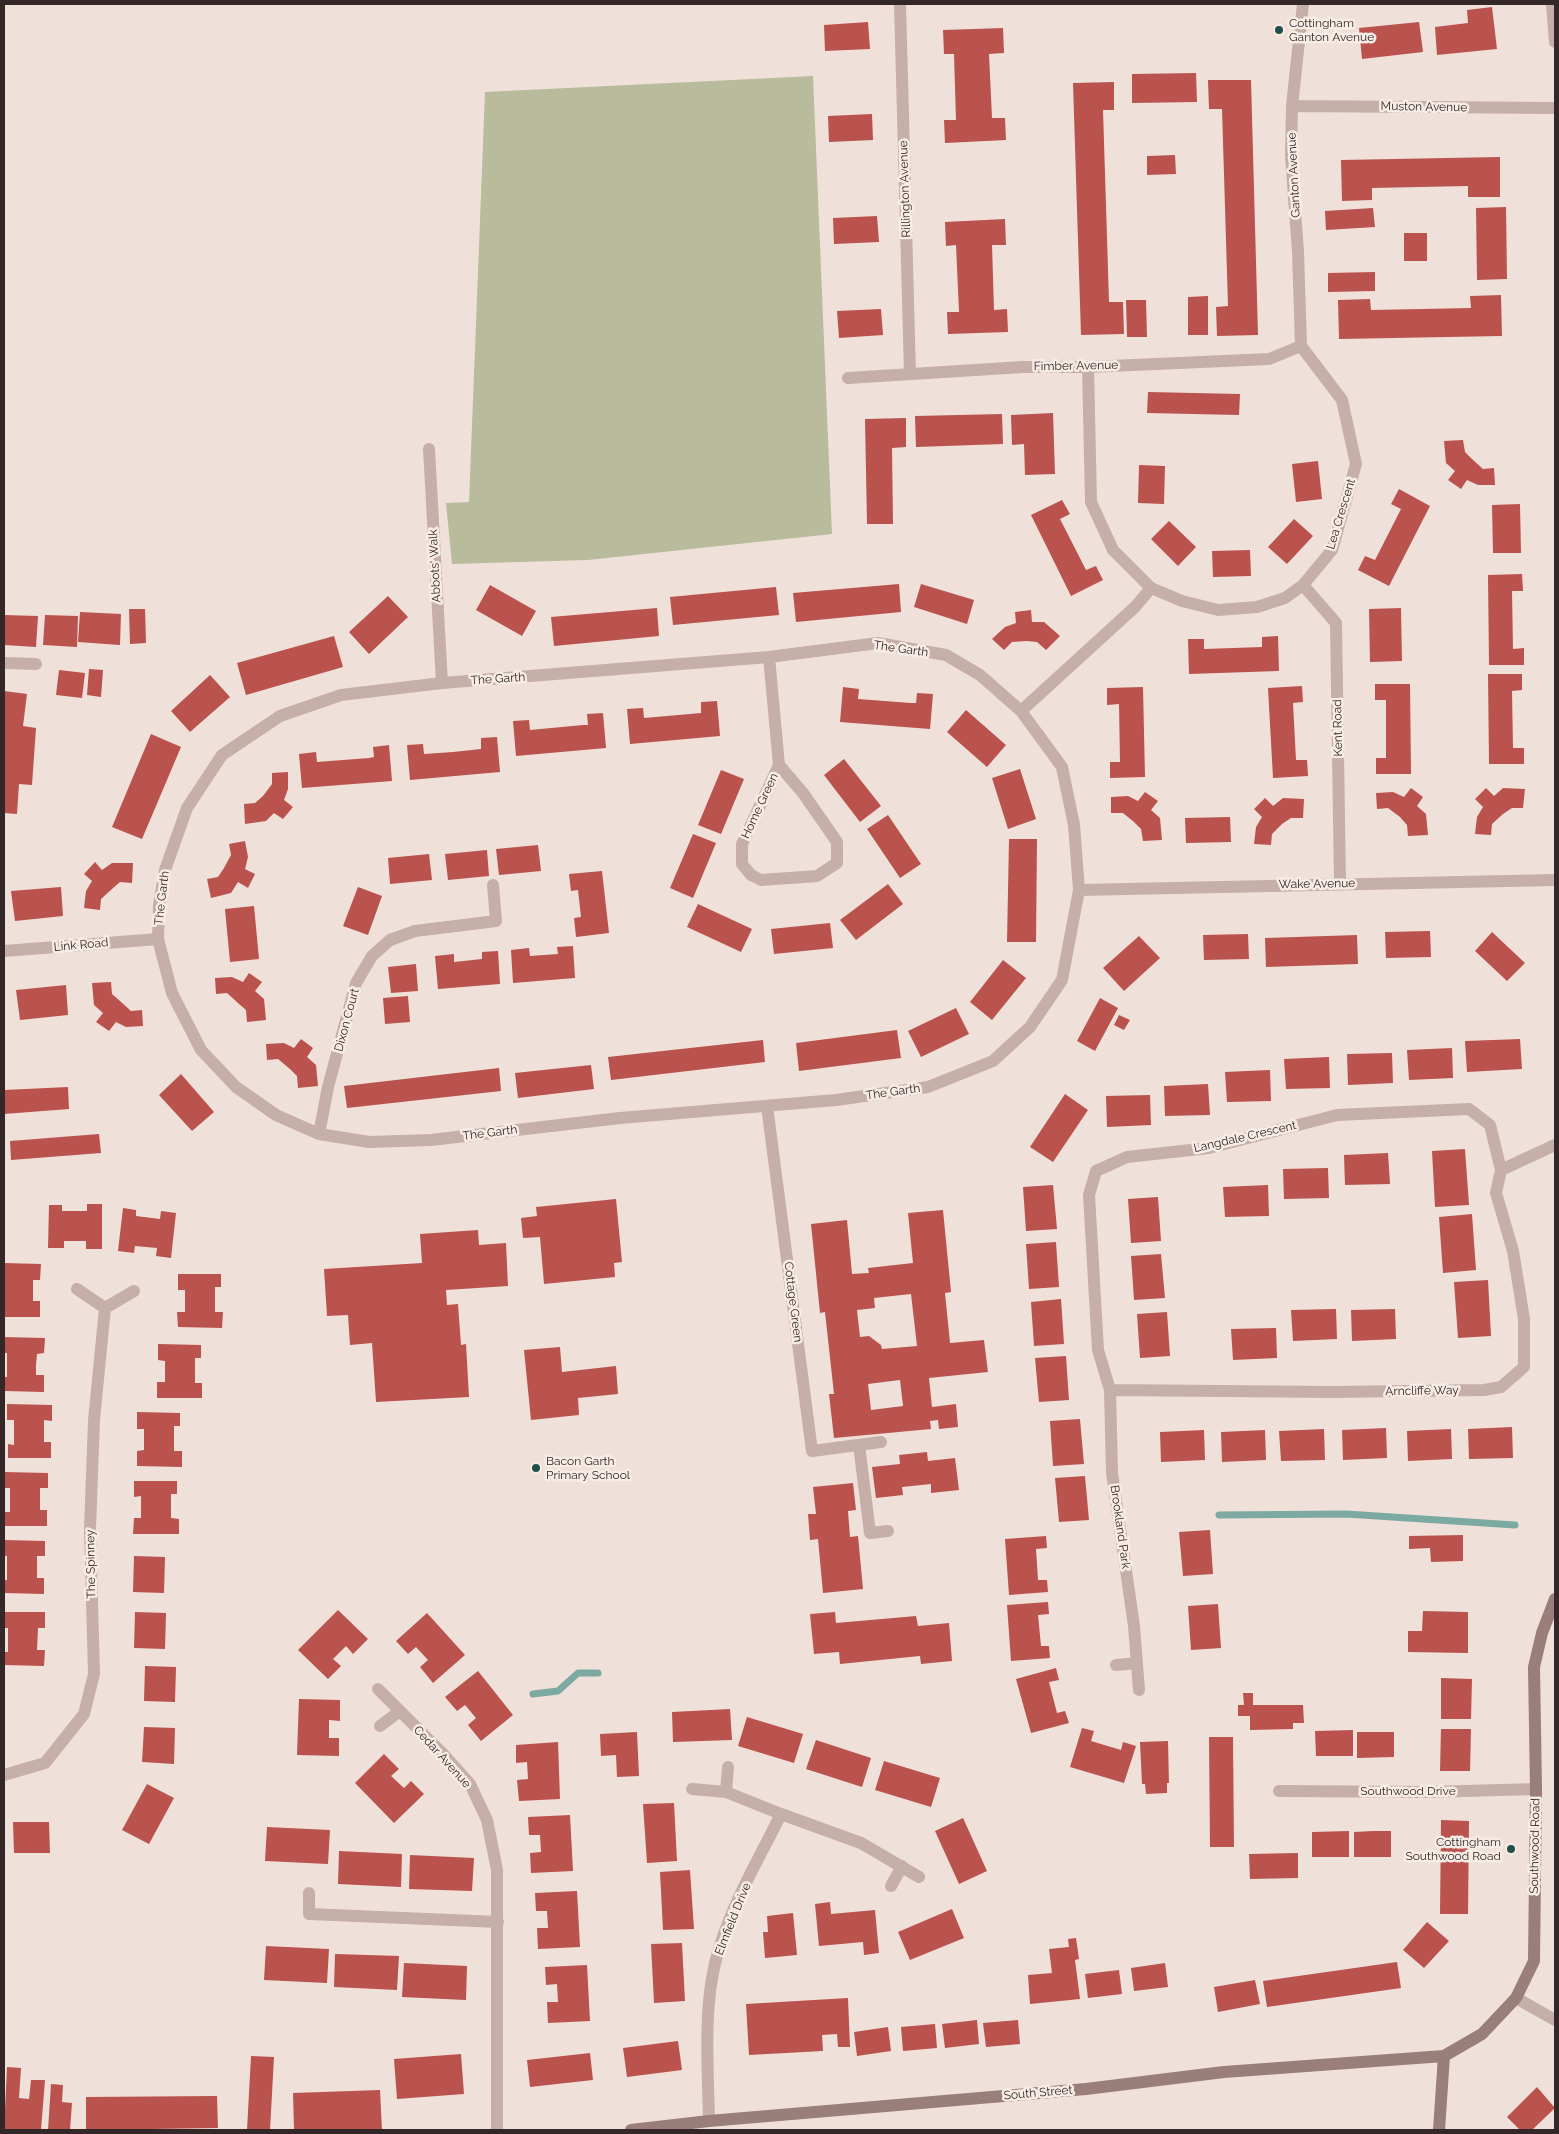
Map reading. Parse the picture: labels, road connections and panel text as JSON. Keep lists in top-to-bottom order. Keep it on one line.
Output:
{"streets":{"main road":["Southwood Road","South Street"],"street":["Muston Avenue","Ganton Avenue","Rillington Avenue","Fimber Avenue","Lea Crescent","Abbots' Walk","The Garth","Kent Road","Home Green","Wake Avenue","Link Road","Dixon Court","Langdale Crescent","Cottage Green","Arncliffe Way","Brookland Park","The Spinney","Cedar Avenue","Southwood Drive","Elmfield Drive"]},"crossings":[["Muston Avenue","Ganton Avenue"],["Ganton Avenue","Fimber Avenue"],["Ganton Avenue","Lea Crescent"],["Rillington Avenue","Fimber Avenue"],["Fimber Avenue","Lea Crescent"],["Lea Crescent","Kent Road"],["Abbots' Walk","The Garth"],["The Garth","Home Green"],["The Garth","Wake Avenue"],["The Garth","Link Road"],["The Garth","Dixon Court"],["The Garth","Cottage Green"],["Kent Road","Wake Avenue"],["Langdale Crescent","Arncliffe Way"],["Langdale Crescent","Brookland Park"],["Arncliffe Way","Brookland Park"],["Southwood Drive","Southwood Road"],["Southwood Road","South Street"],["Elmfield Drive","South Street"]],"places":["Cottingham Ganton Avenue","Bacon Garth Primary School","Cottingham Southwood Road"]}
